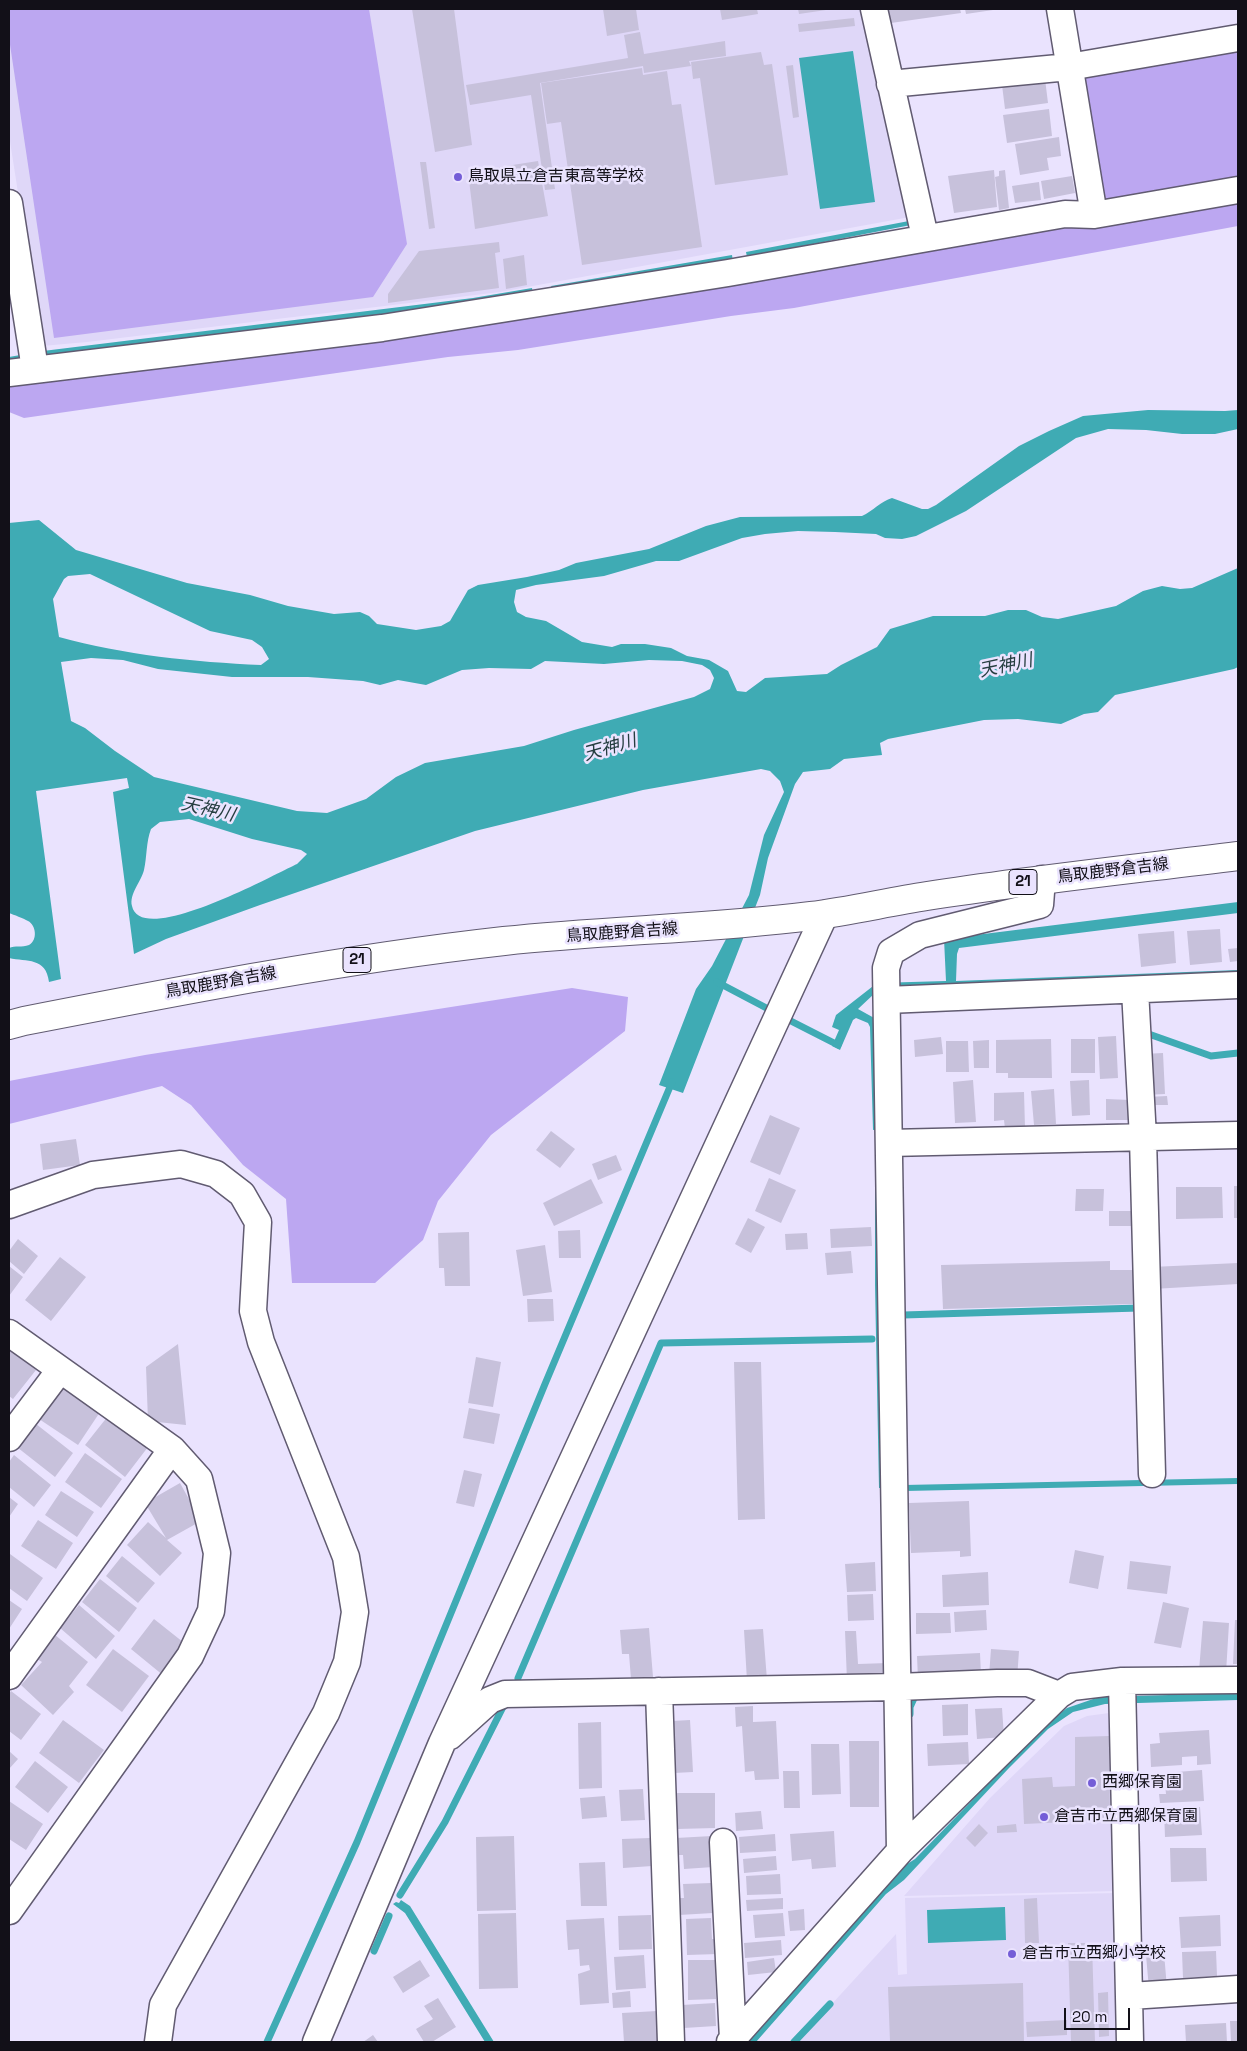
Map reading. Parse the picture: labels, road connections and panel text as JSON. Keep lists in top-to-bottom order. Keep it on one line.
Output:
{"streets":{"main road":["鳥取鹿野倉吉線","21"]},"water":["天神川"],"places":["鳥取県立倉吉東高等学校","西郷保育園","倉吉市立西郷保育園","倉吉市立西郷小学校"],"scale_bar":"20 m"}
